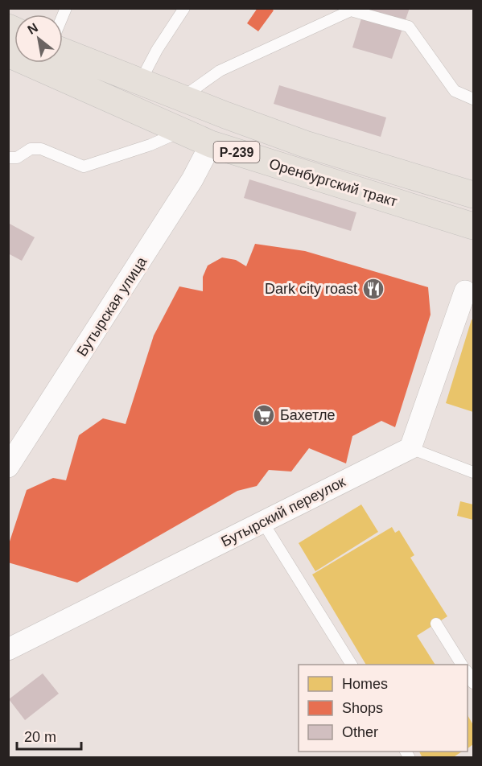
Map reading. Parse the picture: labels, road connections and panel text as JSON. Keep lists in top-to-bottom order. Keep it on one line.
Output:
{"streets":{"main road":["Р-239","Оренбургский тракт"],"street":["Бутырская улица","Бутырский переулок"]},"crossings":[["Оренбургский тракт","Бутырская улица"]],"places":{"restaurant":["Dark city roast"],"supermarket":["Бахетле"]},"legend":["Homes","Shops","Other"],"scale_bar":"20 m","north":"top left"}
